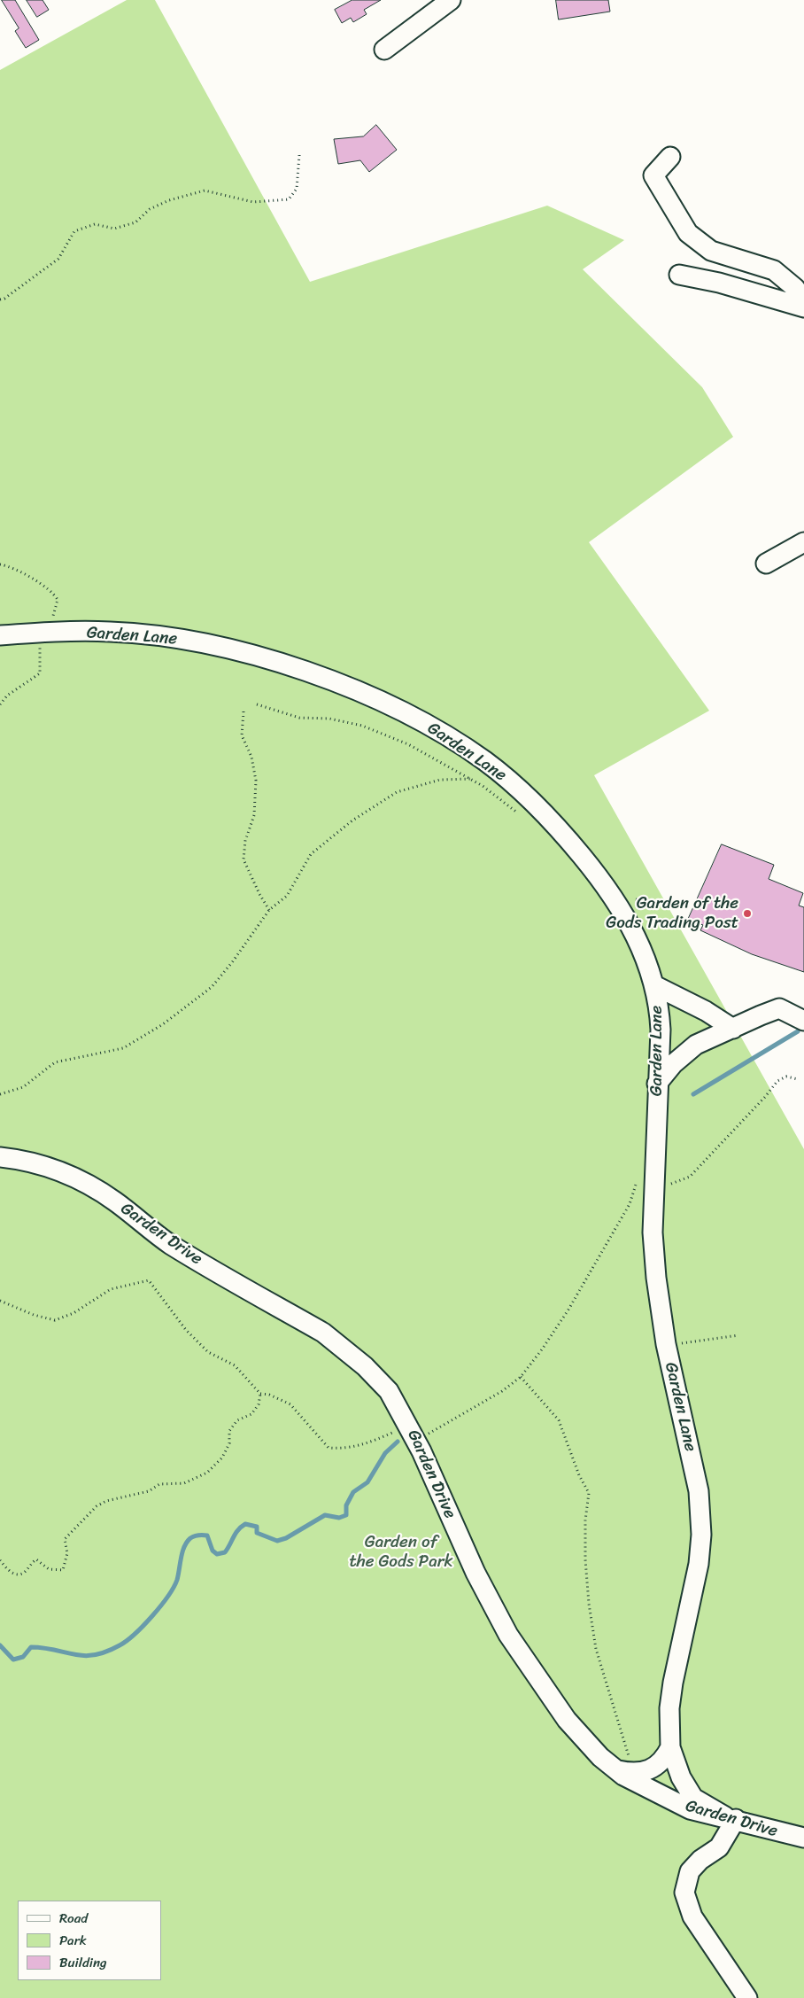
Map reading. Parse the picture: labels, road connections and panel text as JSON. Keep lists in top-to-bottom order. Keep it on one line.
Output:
{"streets":{"street":["Garden Lane","Garden Drive"]},"crossings":[["Garden Lane","Garden Drive"]],"parks":["Garden of the Gods Park"],"places":["Garden of the Gods Trading Post"],"legend":["Road","Park","Building"]}
